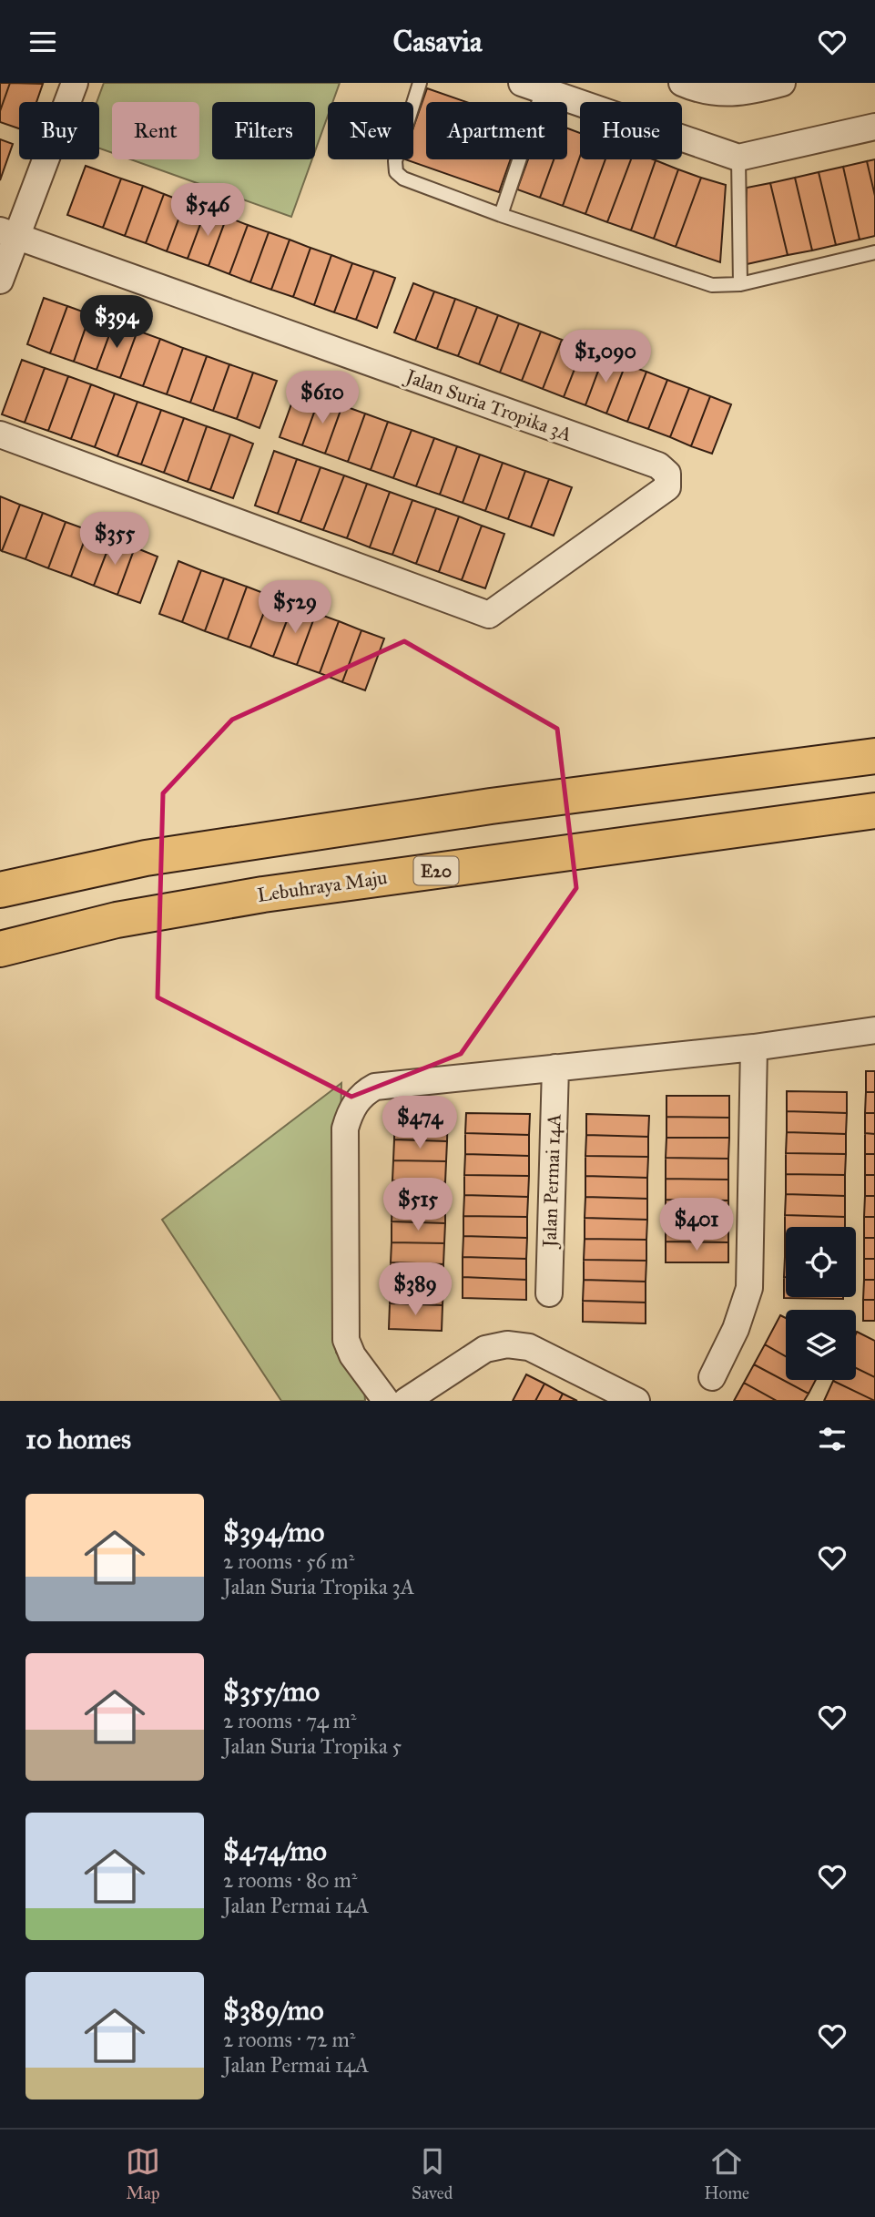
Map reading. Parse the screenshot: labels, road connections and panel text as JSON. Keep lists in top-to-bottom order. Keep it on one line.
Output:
{"streets":{"highway":["E20","Lebuhraya Maju"],"street":["Jalan Suria Tropika 3A","Jalan Permai 14A"]},"page":{"header":"Casavia","chip":["Buy","Rent","Filters","New","Apartment","House"],"price":["$546","$394","$1,090","$610","$355","$529","$474","$515","$401","$389"],"heading":"10 homes","list":[{"name":"$394/mo","note":"2 rooms · 56 m² · Jalan Suria Tropika 3A"},{"name":"$355/mo","note":"2 rooms · 74 m² · Jalan Suria Tropika 5"},{"name":"$474/mo","note":"2 rooms · 80 m² · Jalan Permai 14A"},{"name":"$389/mo","note":"2 rooms · 72 m² · Jalan Permai 14A"}],"tabs":["Map","Saved","Home"]}}
